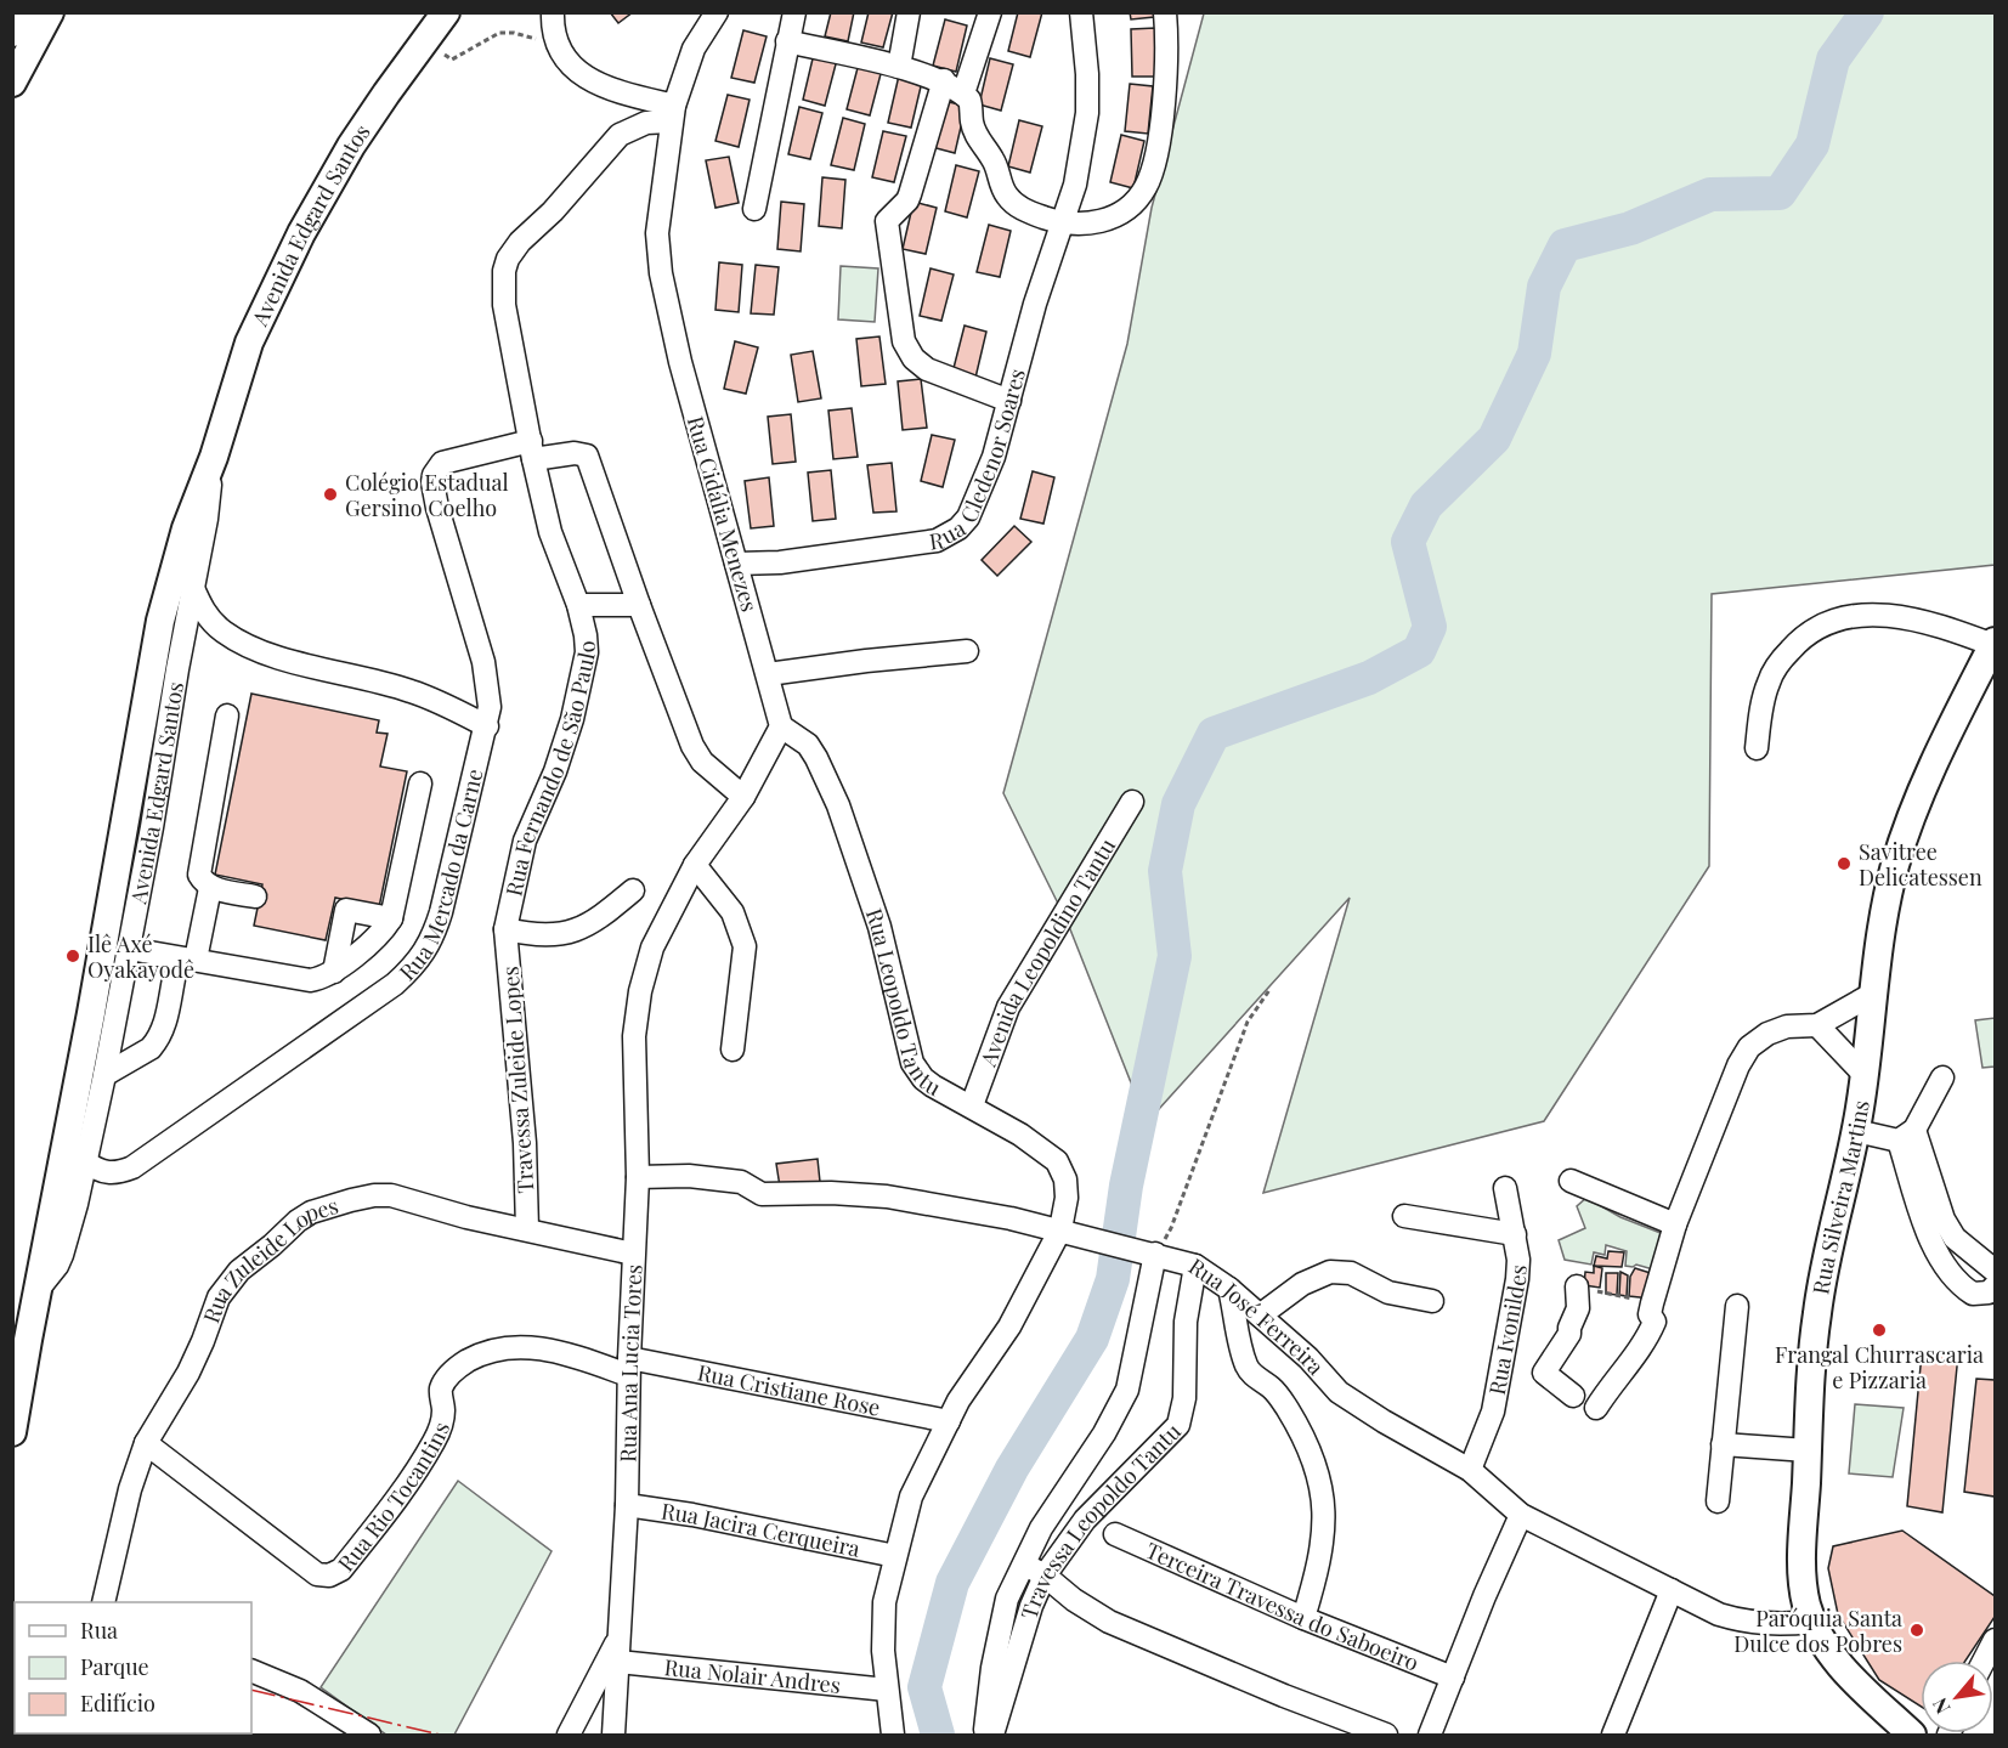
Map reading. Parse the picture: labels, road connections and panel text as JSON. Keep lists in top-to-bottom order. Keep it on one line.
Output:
{"streets":{"main road":["Avenida Edgard Santos","Rua Silveira Martins"],"street":["Rua Cledenor Soares","Rua Cidália Menezes","Rua Fernando de São Paulo","Rua Mercado da Carne","Avenida Leopoldino Tantu","Rua Leopoldo Tantu","Travessa Zuleide Lopes","Rua Zuleide Lopes","Rua José Ferreira","Rua Ivonildes","Rua Ana Lucia Tores","Rua Cristiane Rose","Rua Rio Tocantins","Travessa Leopoldo Tantu","Rua Jacira Cerqueira","Terceira Travessa do Saboeiro","Rua Nolair Andres"]},"crossings":[["Avenida Edgard Santos","Rua Mercado da Carne"],["Rua Cledenor Soares","Rua Cidália Menezes"],["Rua Cidália Menezes","Rua Fernando de São Paulo"],["Rua Cidália Menezes","Rua Leopoldo Tantu"],["Rua Fernando de São Paulo","Rua Mercado da Carne"],["Rua Fernando de São Paulo","Travessa Zuleide Lopes"],["Avenida Leopoldino Tantu","Rua Leopoldo Tantu"],["Rua Leopoldo Tantu","Rua José Ferreira"],["Rua Leopoldo Tantu","Rua Cristiane Rose"],["Rua Leopoldo Tantu","Rua Jacira Cerqueira"],["Rua Leopoldo Tantu","Rua Nolair Andres"],["Travessa Zuleide Lopes","Rua Zuleide Lopes"],["Rua Silveira Martins","Rua José Ferreira"],["Rua Zuleide Lopes","Rua Ana Lucia Tores"],["Rua Zuleide Lopes","Rua Rio Tocantins"],["Rua José Ferreira","Rua Ivonildes"],["Rua José Ferreira","Rua Ana Lucia Tores"],["Rua José Ferreira","Travessa Leopoldo Tantu"],["Rua Ana Lucia Tores","Rua Cristiane Rose"],["Rua Ana Lucia Tores","Rua Rio Tocantins"],["Rua Ana Lucia Tores","Rua Jacira Cerqueira"],["Rua Ana Lucia Tores","Rua Nolair Andres"],["Rua Cristiane Rose","Rua Rio Tocantins"]],"places":["Colégio Estadual Gersino Coelho","Savitree Delicatessen","Ilê Axé Oyakayodê","Frangal Churrascaria e Pizzaria","Paróquia Santa Dulce dos Pobres"],"legend":["Rua","Parque","Edifício"],"north":"bottom left"}
